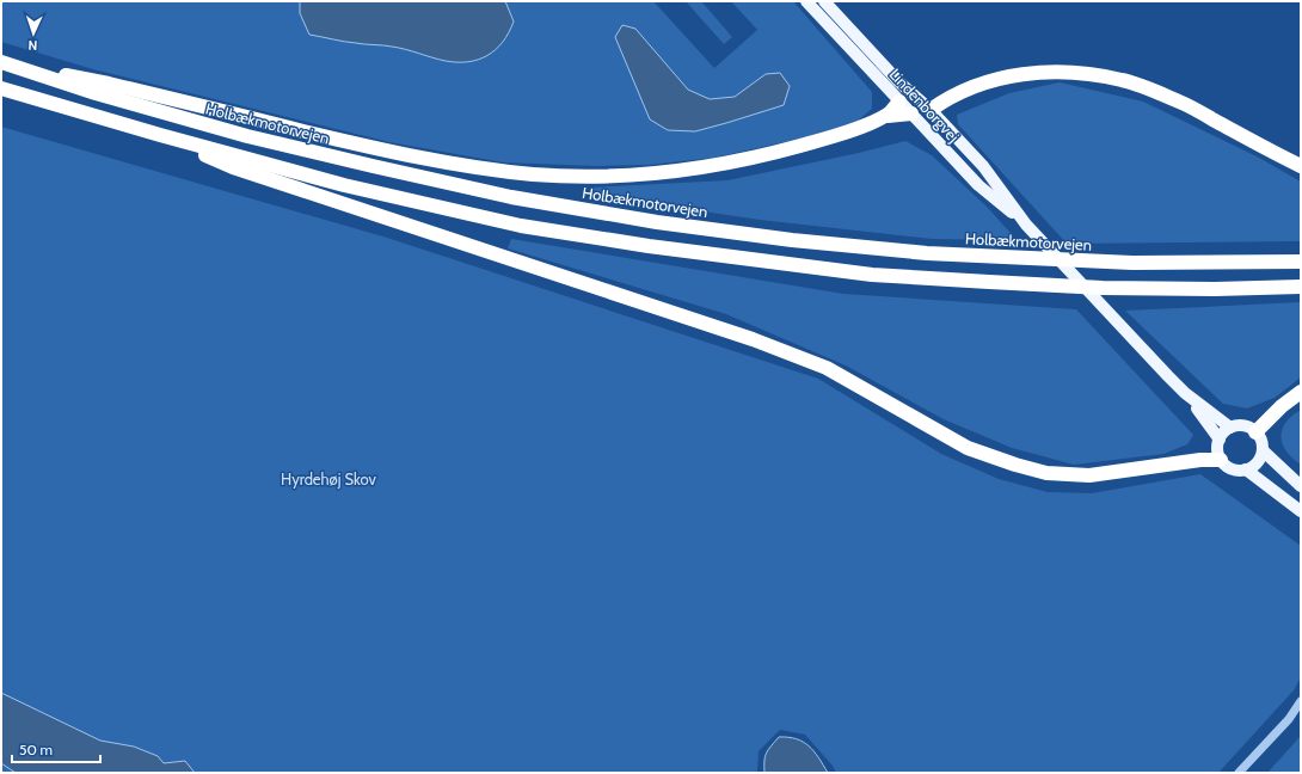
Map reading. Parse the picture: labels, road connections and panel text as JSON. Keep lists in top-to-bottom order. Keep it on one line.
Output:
{"streets":{"highway":["Holbækmotorvejen"],"main road":["Lindenborgvej"]},"parks":["Hyrdehøj Skov"],"scale_bar":"50 m","north":"bottom"}
